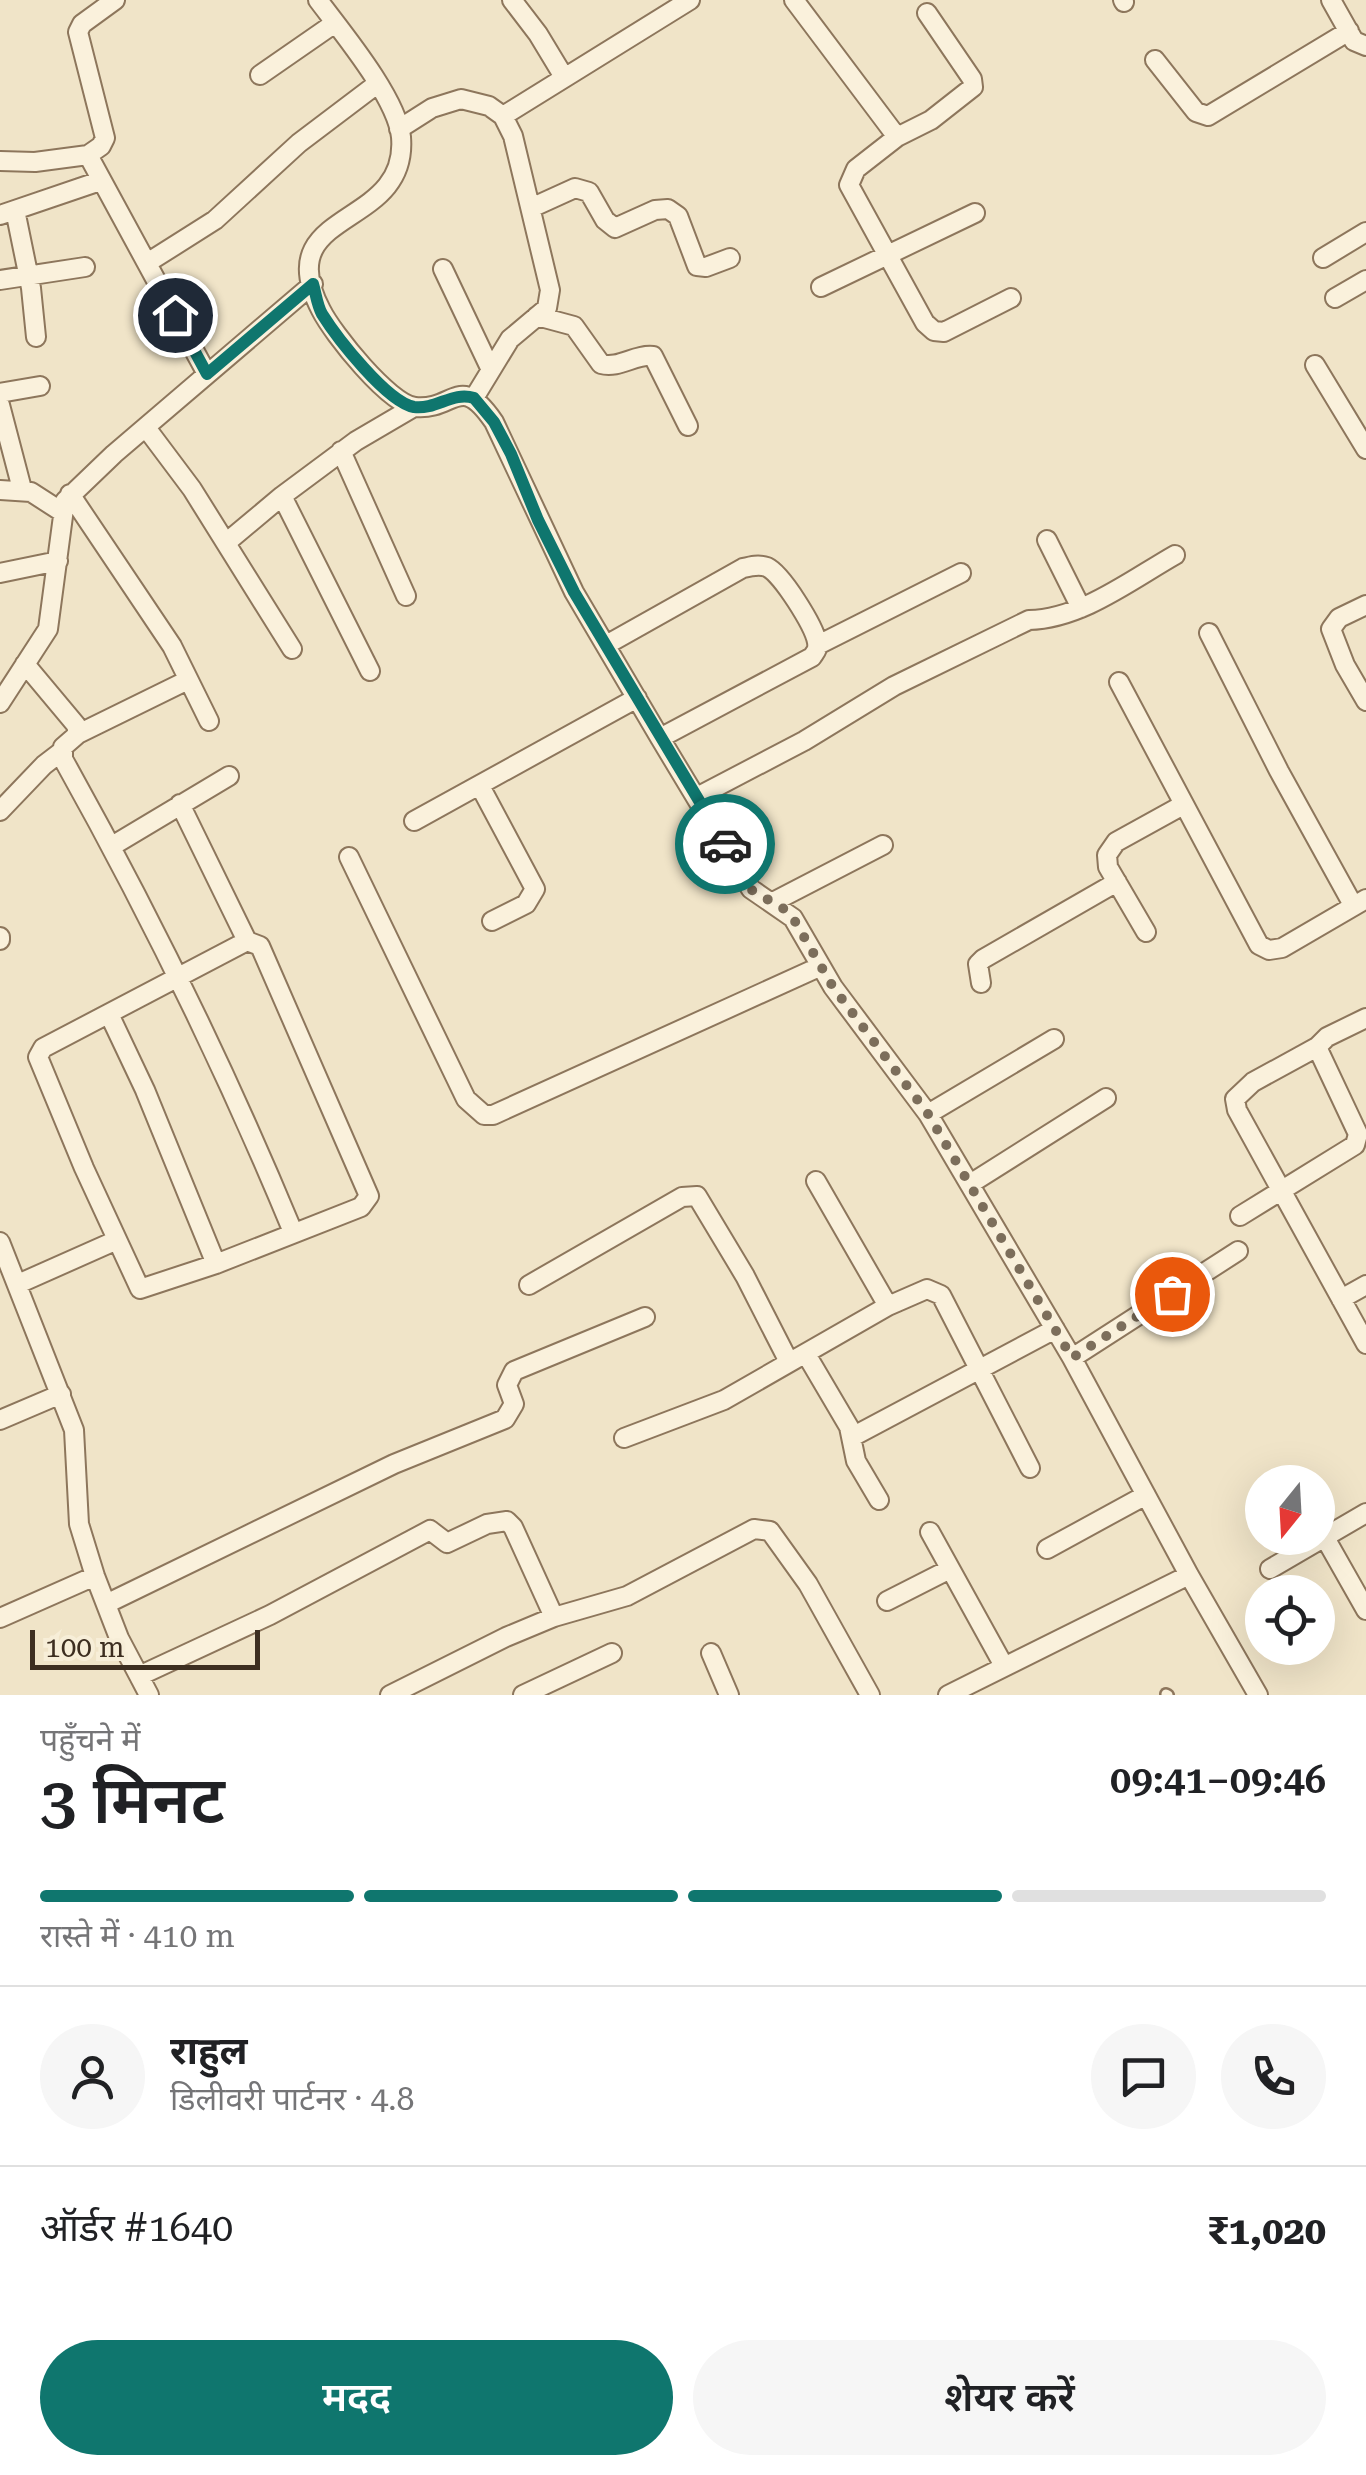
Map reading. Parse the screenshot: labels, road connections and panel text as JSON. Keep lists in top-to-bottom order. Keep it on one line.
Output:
{"scale_bar":"100 m","north":"bottom","page":{"scale":"100 m","heading":["3 मिनट","पहुँचने में","09:41–09:46"],"panel":["राहुल","डिलीवरी पार्टनर · 4.8","ऑर्डर #1640","₹1,020"],"bar":"रास्ते में · 410 m","buttons":["मदद","शेयर करें"]}}
